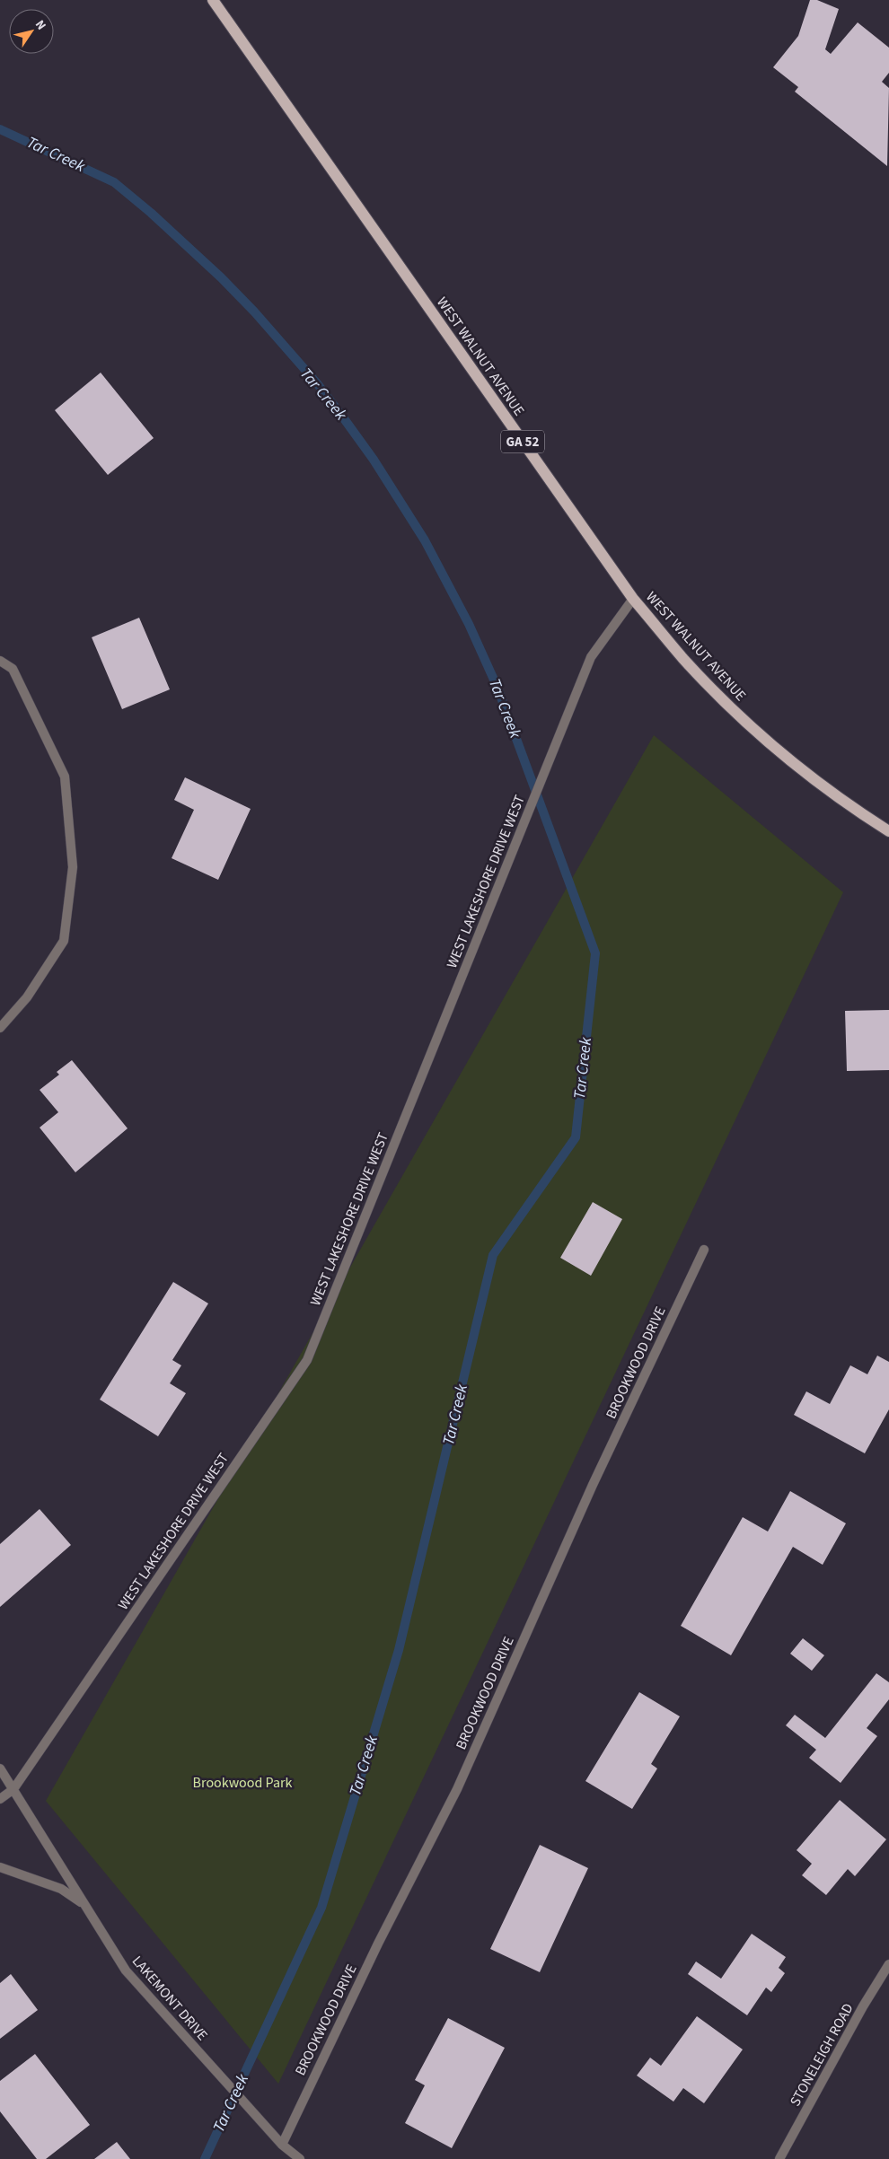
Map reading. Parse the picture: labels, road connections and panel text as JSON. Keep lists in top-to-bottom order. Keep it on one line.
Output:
{"streets":{"main road":["WEST WALNUT AVENUE","GA 52"],"street":["WEST LAKESHORE DRIVE WEST","BROOKWOOD DRIVE","LAKEMONT DRIVE","STONELEIGH ROAD"]},"crossings":[["WEST WALNUT AVENUE","WEST LAKESHORE DRIVE WEST"],["WEST LAKESHORE DRIVE WEST","LAKEMONT DRIVE"],["BROOKWOOD DRIVE","LAKEMONT DRIVE"]],"water":["Tar Creek"],"parks":["Brookwood Park"],"north":"top right"}
